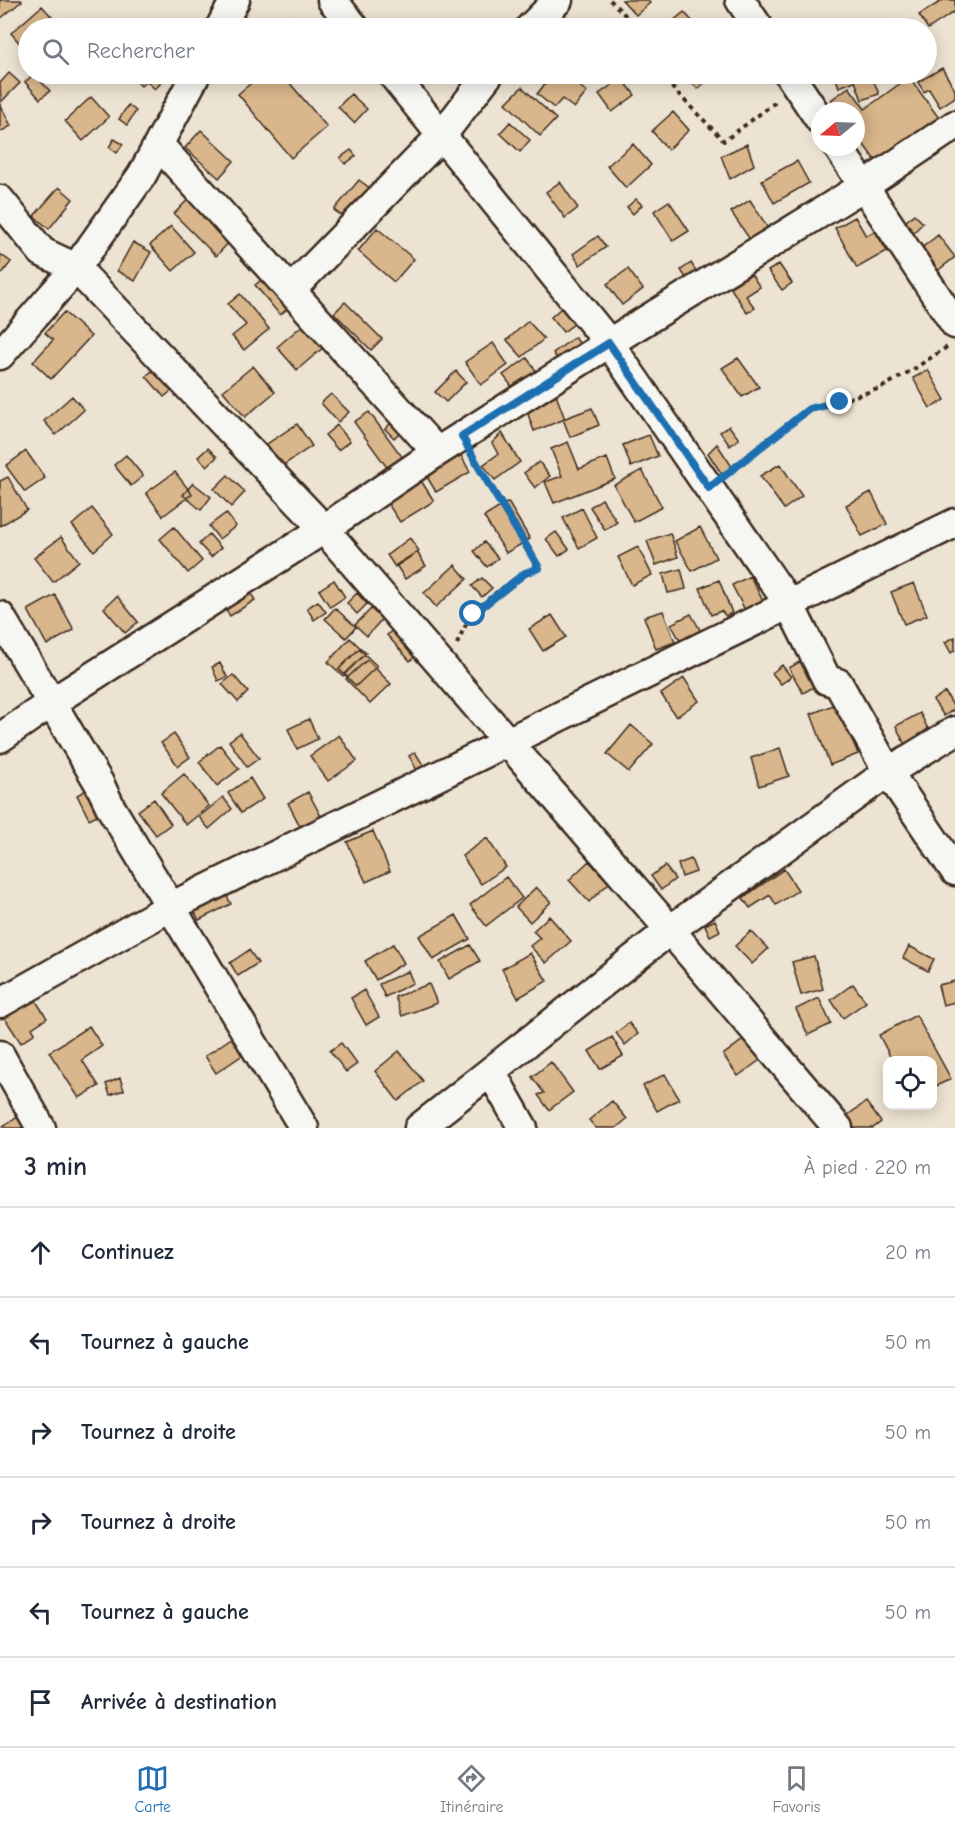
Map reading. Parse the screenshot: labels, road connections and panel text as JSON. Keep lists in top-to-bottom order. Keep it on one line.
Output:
{"north":"left","page":{"search":"Rechercher","heading":["3 min","À pied · 220 m"],"list":[["Continuez","20 m"],["Tournez à gauche","50 m"],["Tournez à droite","50 m"],["Tournez à droite","50 m"],["Tournez à gauche","50 m"],"Arrivée à destination"],"nav":["Carte","Itinéraire","Favoris"]}}
